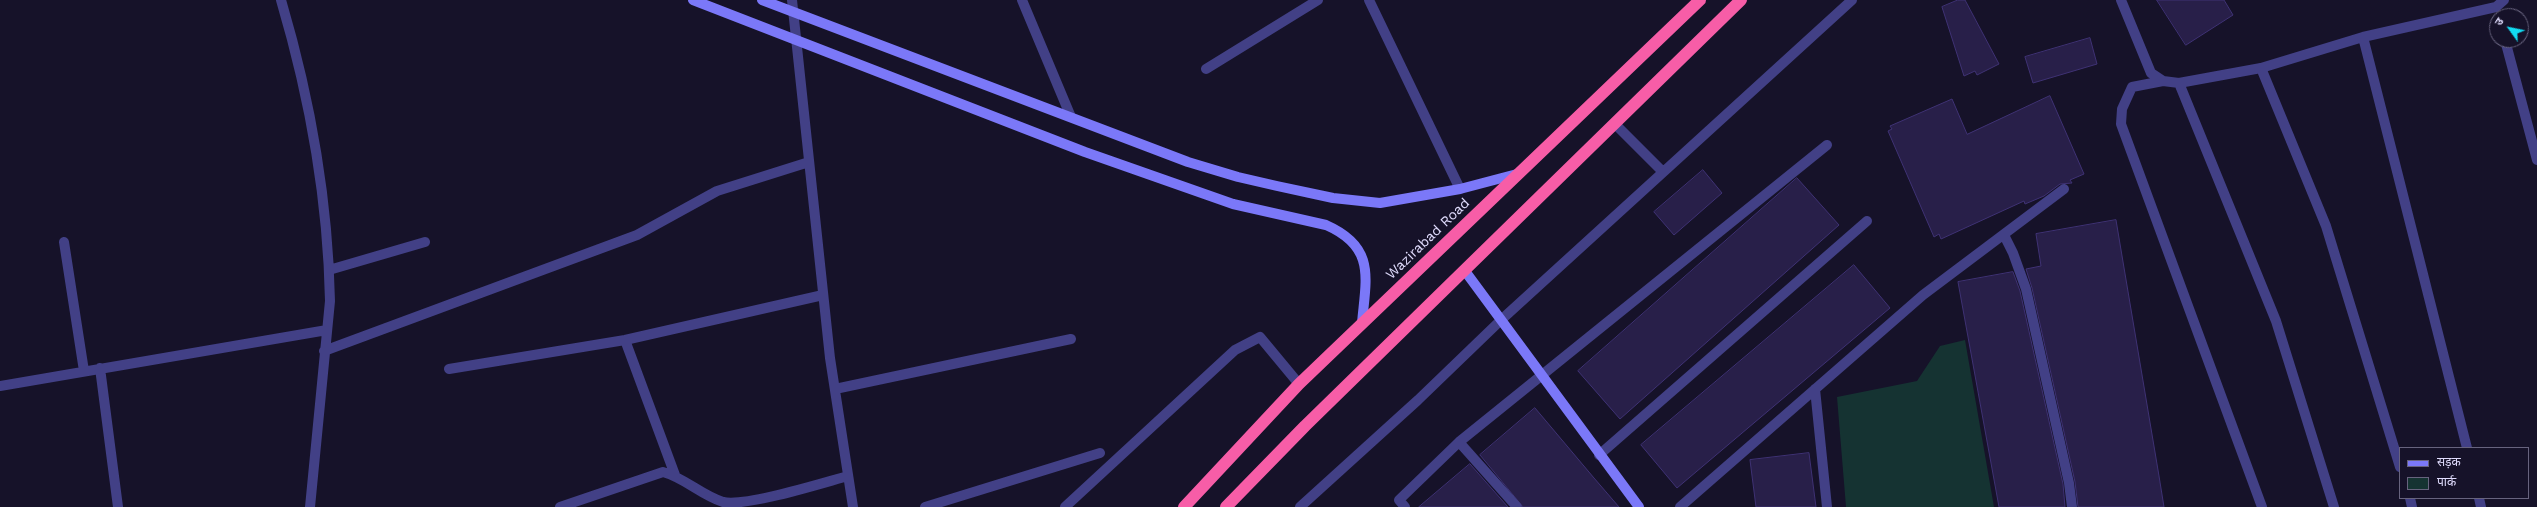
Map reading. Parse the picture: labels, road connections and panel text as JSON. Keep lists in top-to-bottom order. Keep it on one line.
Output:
{"streets":{"highway":["Wazirabad Road"]},"legend":["सड़क","पार्क"],"north":"top left"}
